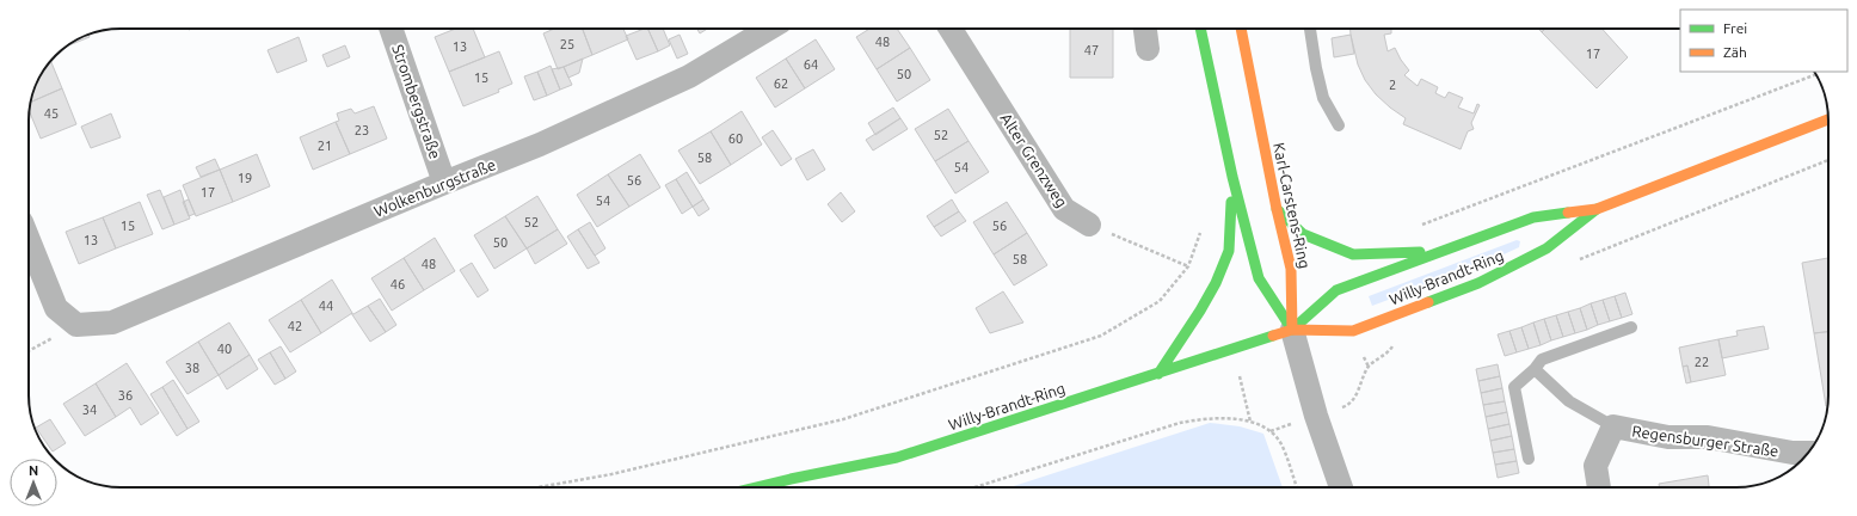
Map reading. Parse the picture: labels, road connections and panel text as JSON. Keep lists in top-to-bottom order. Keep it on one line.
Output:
{"streets":{"main road":["Karl-Carstens-Ring","Willy-Brandt-Ring"],"street":["Strombergstraße","Alter Grenzweg","Wolkenburgstraße","Regensburger Straße"]},"crossings":[["Strombergstraße","Wolkenburgstraße"],["Karl-Carstens-Ring","Willy-Brandt-Ring"]],"house_numbers":["48","25","13","47","17","64","50","15","62","2","45","23","52","60","21","58","54","19","56","17","54","52","15","56","13","50","58","48","46","44","42","40","22","38","36","34"],"legend":["Frei","Zäh"],"north":"top"}
